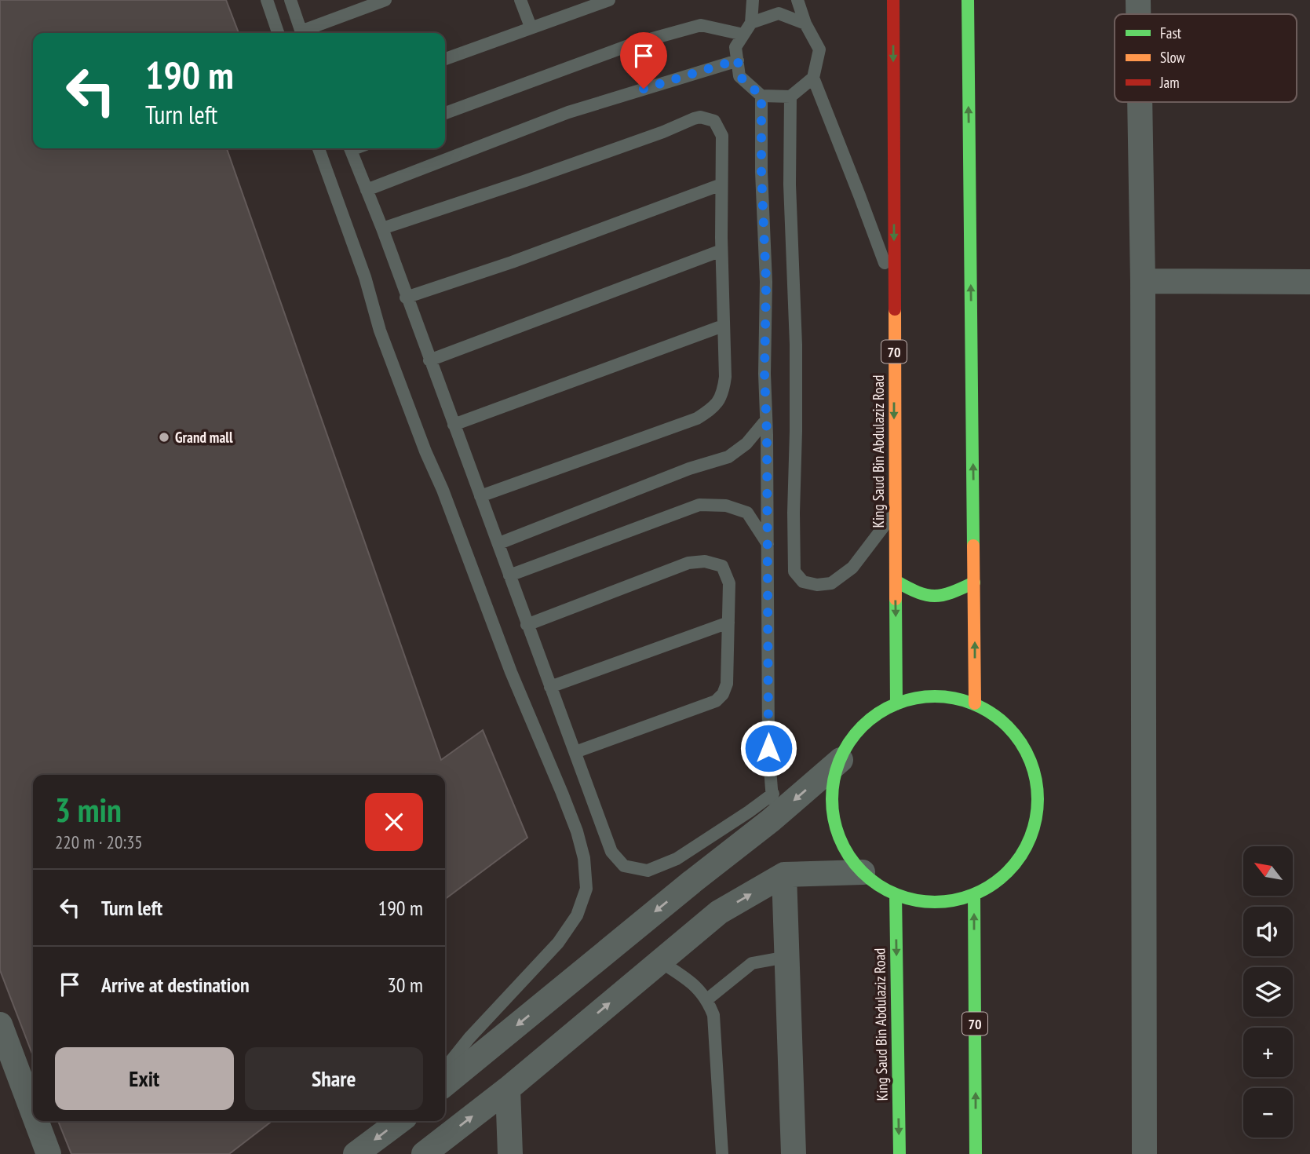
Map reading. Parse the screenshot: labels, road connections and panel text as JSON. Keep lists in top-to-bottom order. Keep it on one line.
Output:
{"streets":{"highway":["70","King Saud Bin Abdulaziz Road"]},"places":["Grand mall"],"legend":["Fast","Slow","Jam"],"north":"top left","page":{"turn":["190 m","Turn left"],"heading":["3 min","220 m · 20:35"],"map_buttons":["+","−"],"list":[{"name":"Turn left","value":"190 m"},{"name":"Arrive at destination","value":"30 m"}],"buttons":["Exit","Share"]}}
